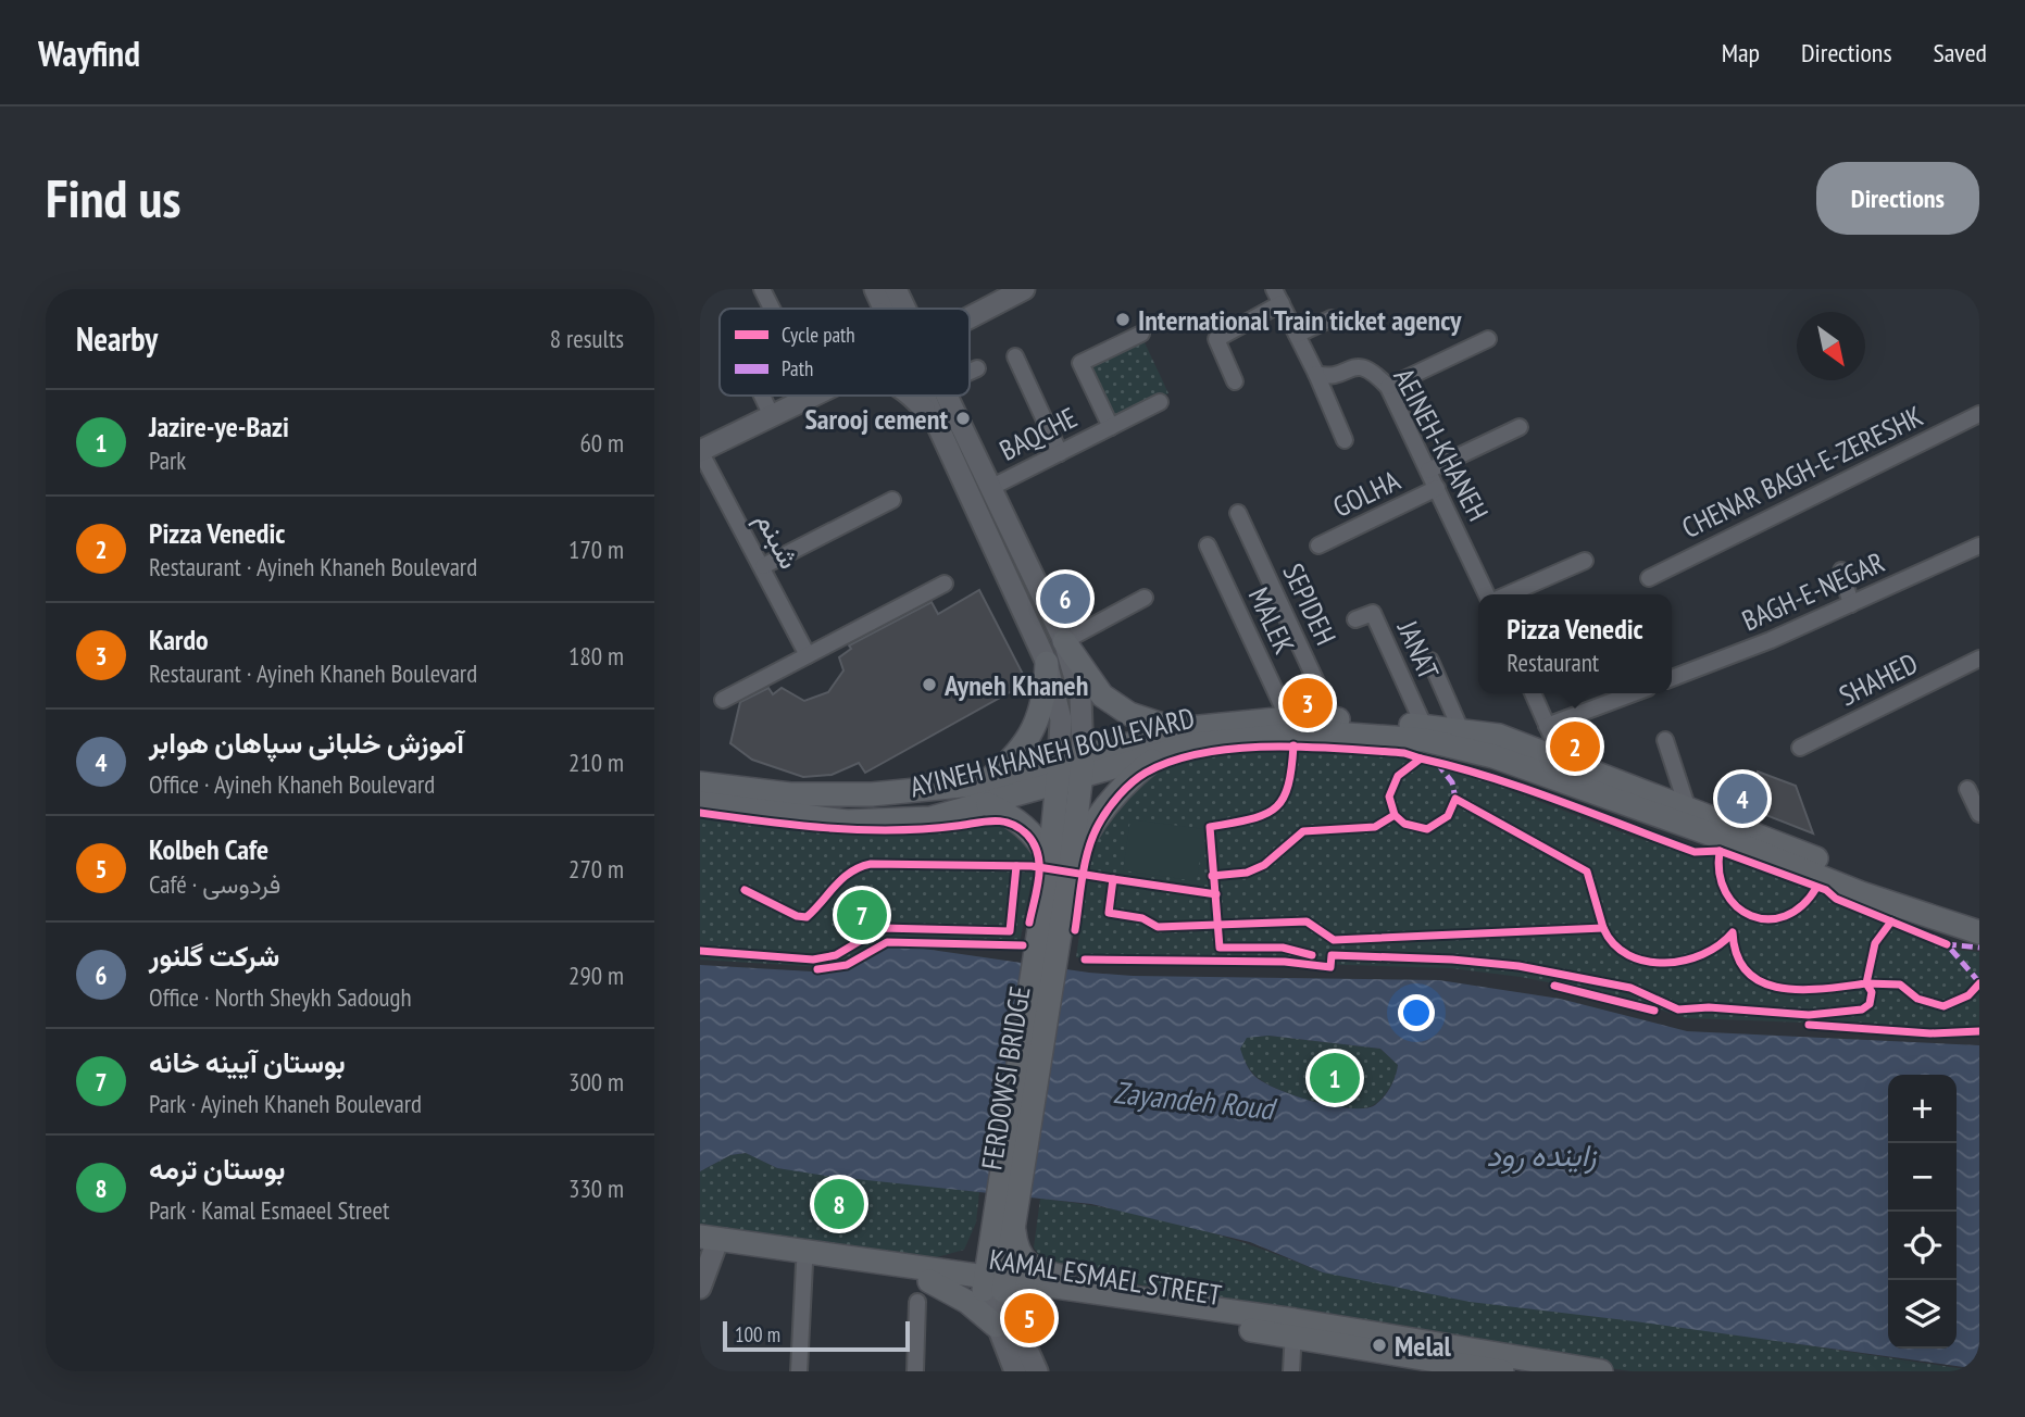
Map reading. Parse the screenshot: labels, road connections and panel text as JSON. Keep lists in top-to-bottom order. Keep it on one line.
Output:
{"streets":{"main road":["AYINEH KHANEH BOULEVARD","FERDOWSI BRIDGE","KAMAL ESMAEL STREET"],"street":["BAQCHE","AEINEH-KHANEH","CHENAR BAGH-E-ZERESHK","GOLHA","شبنم","BAGH-E-NEGAR","SEPIDEH","MALEK","JANAT","SHAHED"]},"crossings":[["AEINEH-KHANEH","GOLHA"],["SEPIDEH","AYINEH KHANEH BOULEVARD"],["MALEK","AYINEH KHANEH BOULEVARD"],["JANAT","AYINEH KHANEH BOULEVARD"]],"water":["Zayandeh Roud","زاینده رود"],"places":["International Train ticket agency","Sarooj cement","Ayneh Khaneh","Melal"],"legend":["Cycle path","Path"],"scale_bar":"100 m","north":"bottom right","page":{"header":"Wayfind","nav":["Map","Directions","Saved"],"buttons":"Directions","title":"Find us","heading":["Nearby","8 results"],"list":[{"mark":"1","name":"Jazire-ye-Bazi","note":"Park","value":"60 m"},{"mark":"2","name":"Pizza Venedic","note":"Restaurant · Ayineh Khaneh Boulevard","value":"170 m"},{"mark":"3","name":"Kardo","note":"Restaurant · Ayineh Khaneh Boulevard","value":"180 m"},{"mark":"4","name":"آموزش خلبانی سپاهان هوابر","note":"Office · Ayineh Khaneh Boulevard","value":"210 m"},{"mark":"5","name":"Kolbeh Cafe","note":"Café · فردوسی","value":"270 m"},{"mark":"6","name":"شرکت گلنور","note":"Office · North Sheykh Sadough","value":"290 m"},{"mark":"7","name":"بوستان آیینه خانه","note":"Park · Ayineh Khaneh Boulevard","value":"300 m"},{"mark":"8","name":"بوستان ترمه","note":"Park · Kamal Esmaeel Street","value":"330 m"}],"pins":["6","3","2","4","7","1","8","5"],"popup":["Pizza Venedic","Restaurant"],"map_buttons":["+","−"],"scale":"100 m"}}
